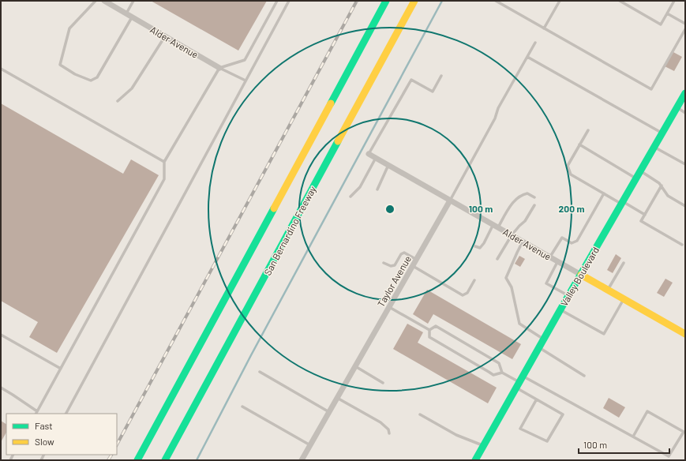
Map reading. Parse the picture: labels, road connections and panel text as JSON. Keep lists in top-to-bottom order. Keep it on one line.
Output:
{"streets":{"main road":["Alder Avenue","San Bernardino Freeway","Valley Boulevard"],"street":["Taylor Avenue"]},"crossings":[["Alder Avenue","Valley Boulevard"],["Alder Avenue","Taylor Avenue"]],"legend":["Fast","Slow"],"scale_bar":"100 m","rings":["100 m","200 m"]}
